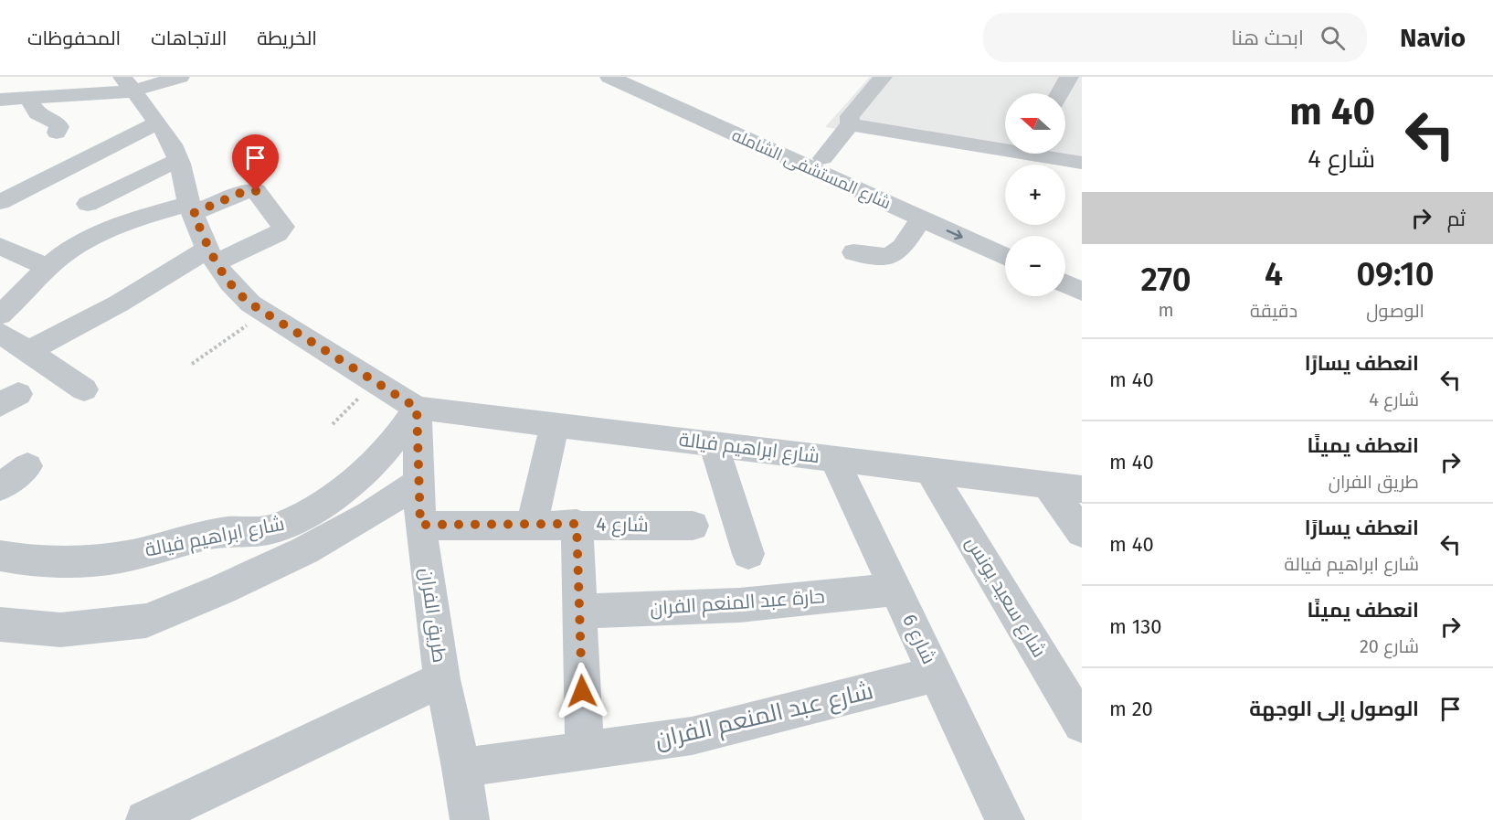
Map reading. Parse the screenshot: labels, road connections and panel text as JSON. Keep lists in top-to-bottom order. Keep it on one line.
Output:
{"streets":{"street":["شارع المستشفى الشامله","شارع ابراهيم فيالة","شارع 4","شارع سعيد يونس","حارة عبد المنعم الفران","طريق الفران","شارع 6","شارع عبد المنعم الفران"]},"crossings":[["شارع ابراهيم فيالة","شارع سعيد يونس"],["شارع ابراهيم فيالة","طريق الفران"],["شارع ابراهيم فيالة","شارع 6"],["شارع 4","طريق الفران"],["حارة عبد المنعم الفران","شارع 6"],["طريق الفران","شارع عبد المنعم الفران"],["شارع 6","شارع عبد المنعم الفران"]],"north":"left","page":{"header":"Navio","search":"ابحث هنا","nav":["الخريطة","الاتجاهات","المحفوظات"],"turn":["40 m","شارع 4"],"map_buttons":["+","−"],"then":"ثم","eta":["09:10","الوصول","4","دقيقة","270","m"],"list":[{"name":"انعطف يسارًا","note":"شارع 4","value":"40 m"},{"name":"انعطف يمينًا","note":"طريق الفران","value":"40 m"},{"name":"انعطف يسارًا","note":"شارع ابراهيم فيالة","value":"40 m"},{"name":"انعطف يمينًا","note":"شارع 20","value":"130 m"},{"name":"الوصول إلى الوجهة","value":"20 m"}]}}
